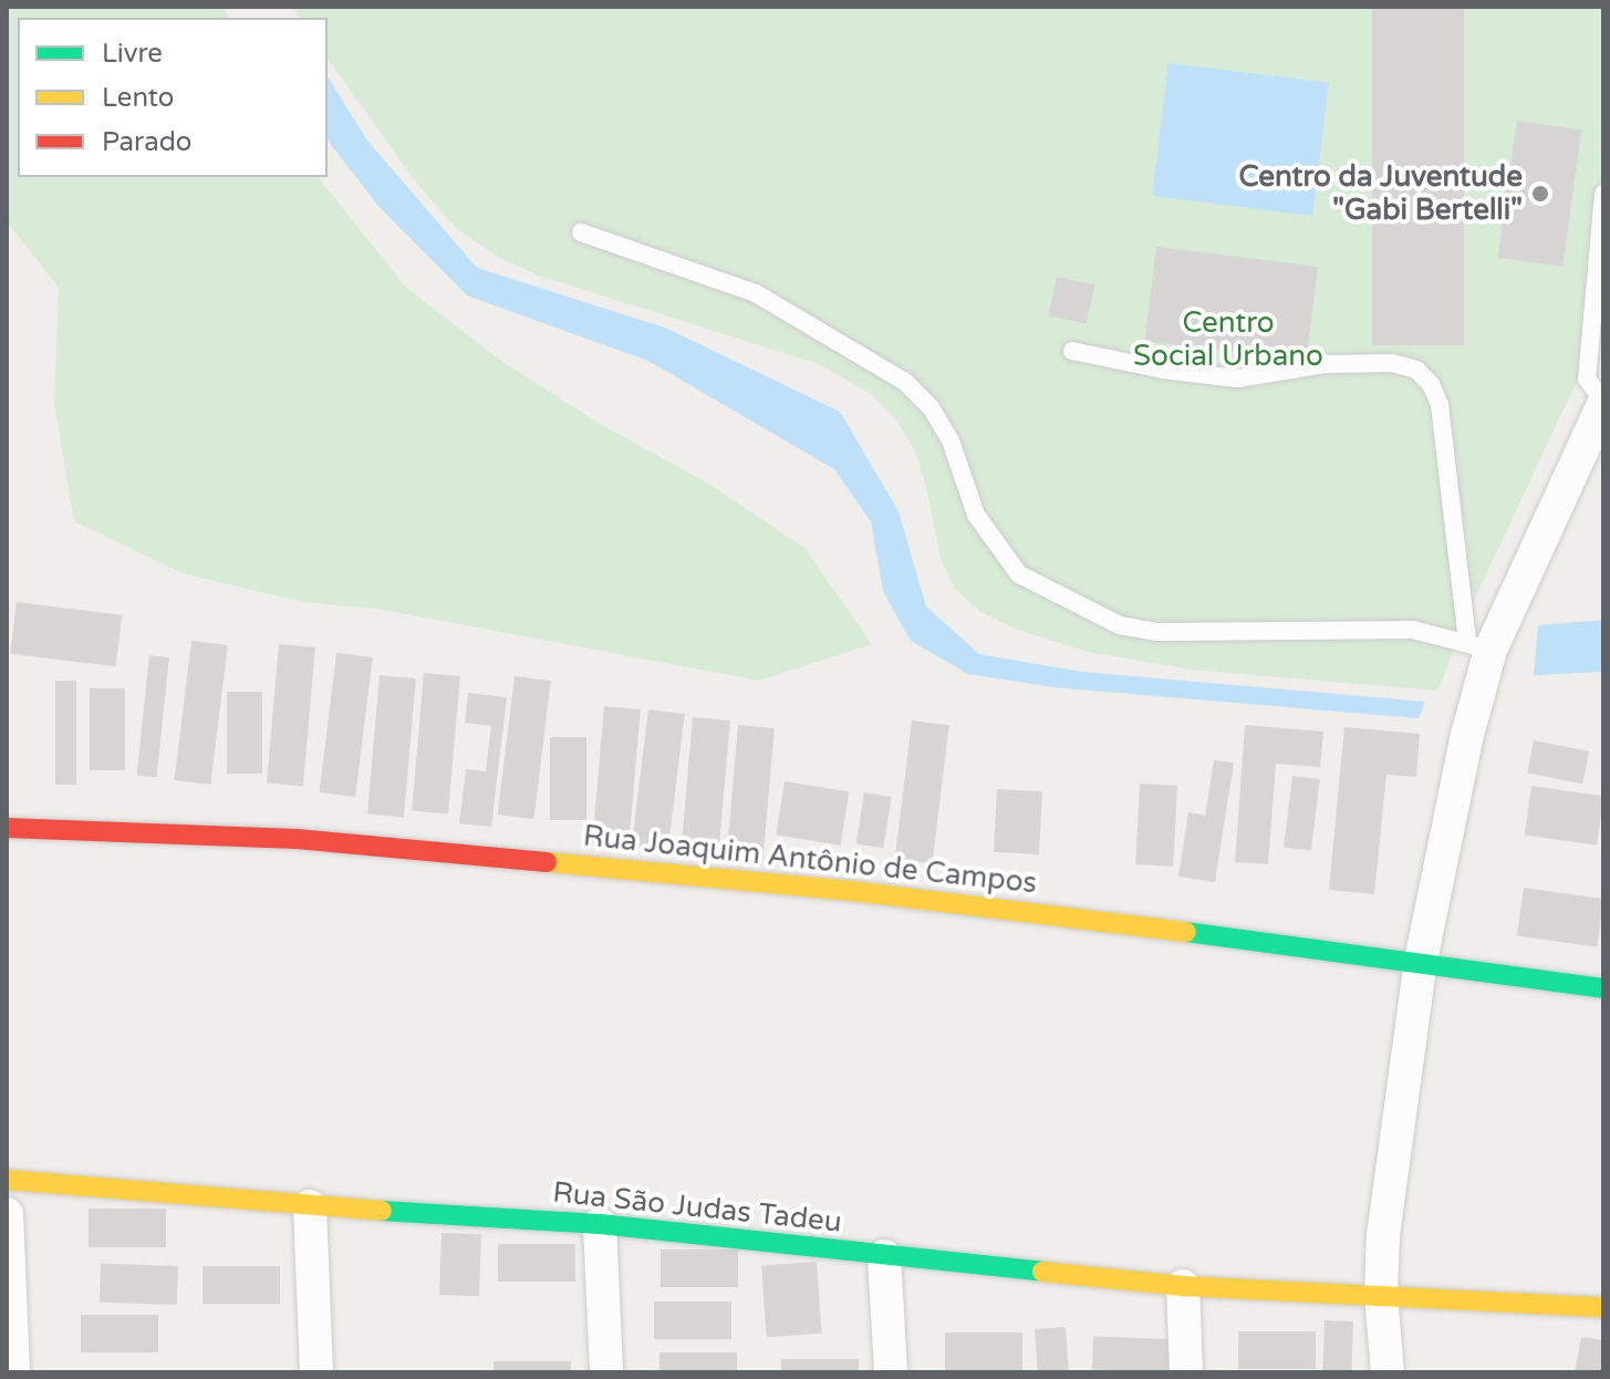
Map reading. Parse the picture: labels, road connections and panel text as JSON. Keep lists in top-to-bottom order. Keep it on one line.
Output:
{"streets":{"street":["Rua Joaquim Antônio de Campos","Rua São Judas Tadeu"]},"parks":["Centro Social Urbano"],"places":["Centro da Juventude \"Gabi Bertelli\""],"legend":["Livre","Lento","Parado"]}
